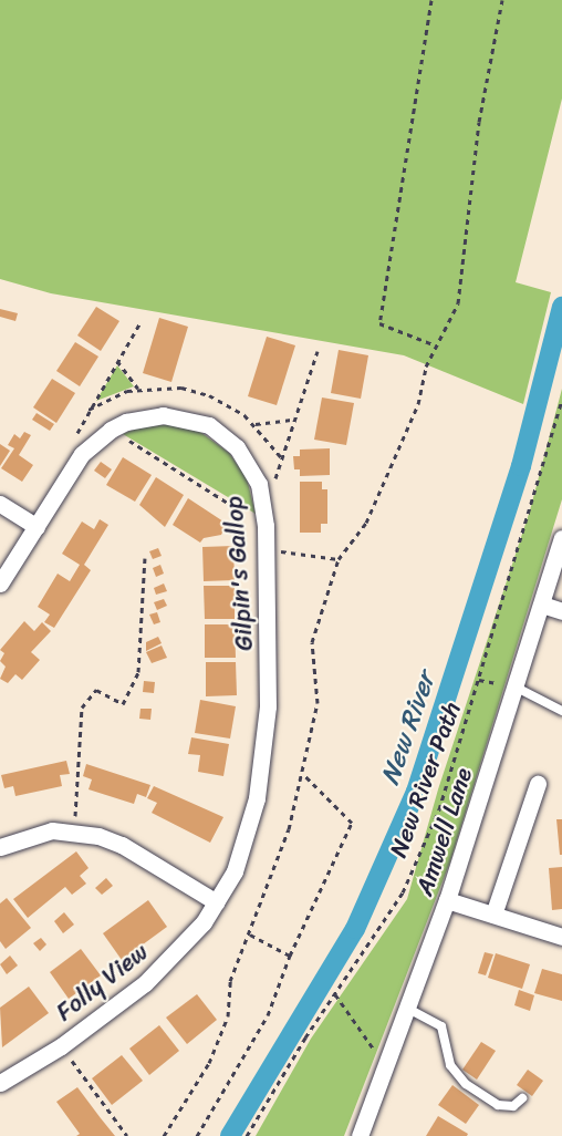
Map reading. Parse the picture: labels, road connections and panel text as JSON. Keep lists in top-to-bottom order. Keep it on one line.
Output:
{"streets":{"street":["Gilpin's Gallop","Amwell Lane","Folly View"],"path":["New River Path"]},"crossings":[["Gilpin's Gallop","Folly View"]],"water":["New River"]}
